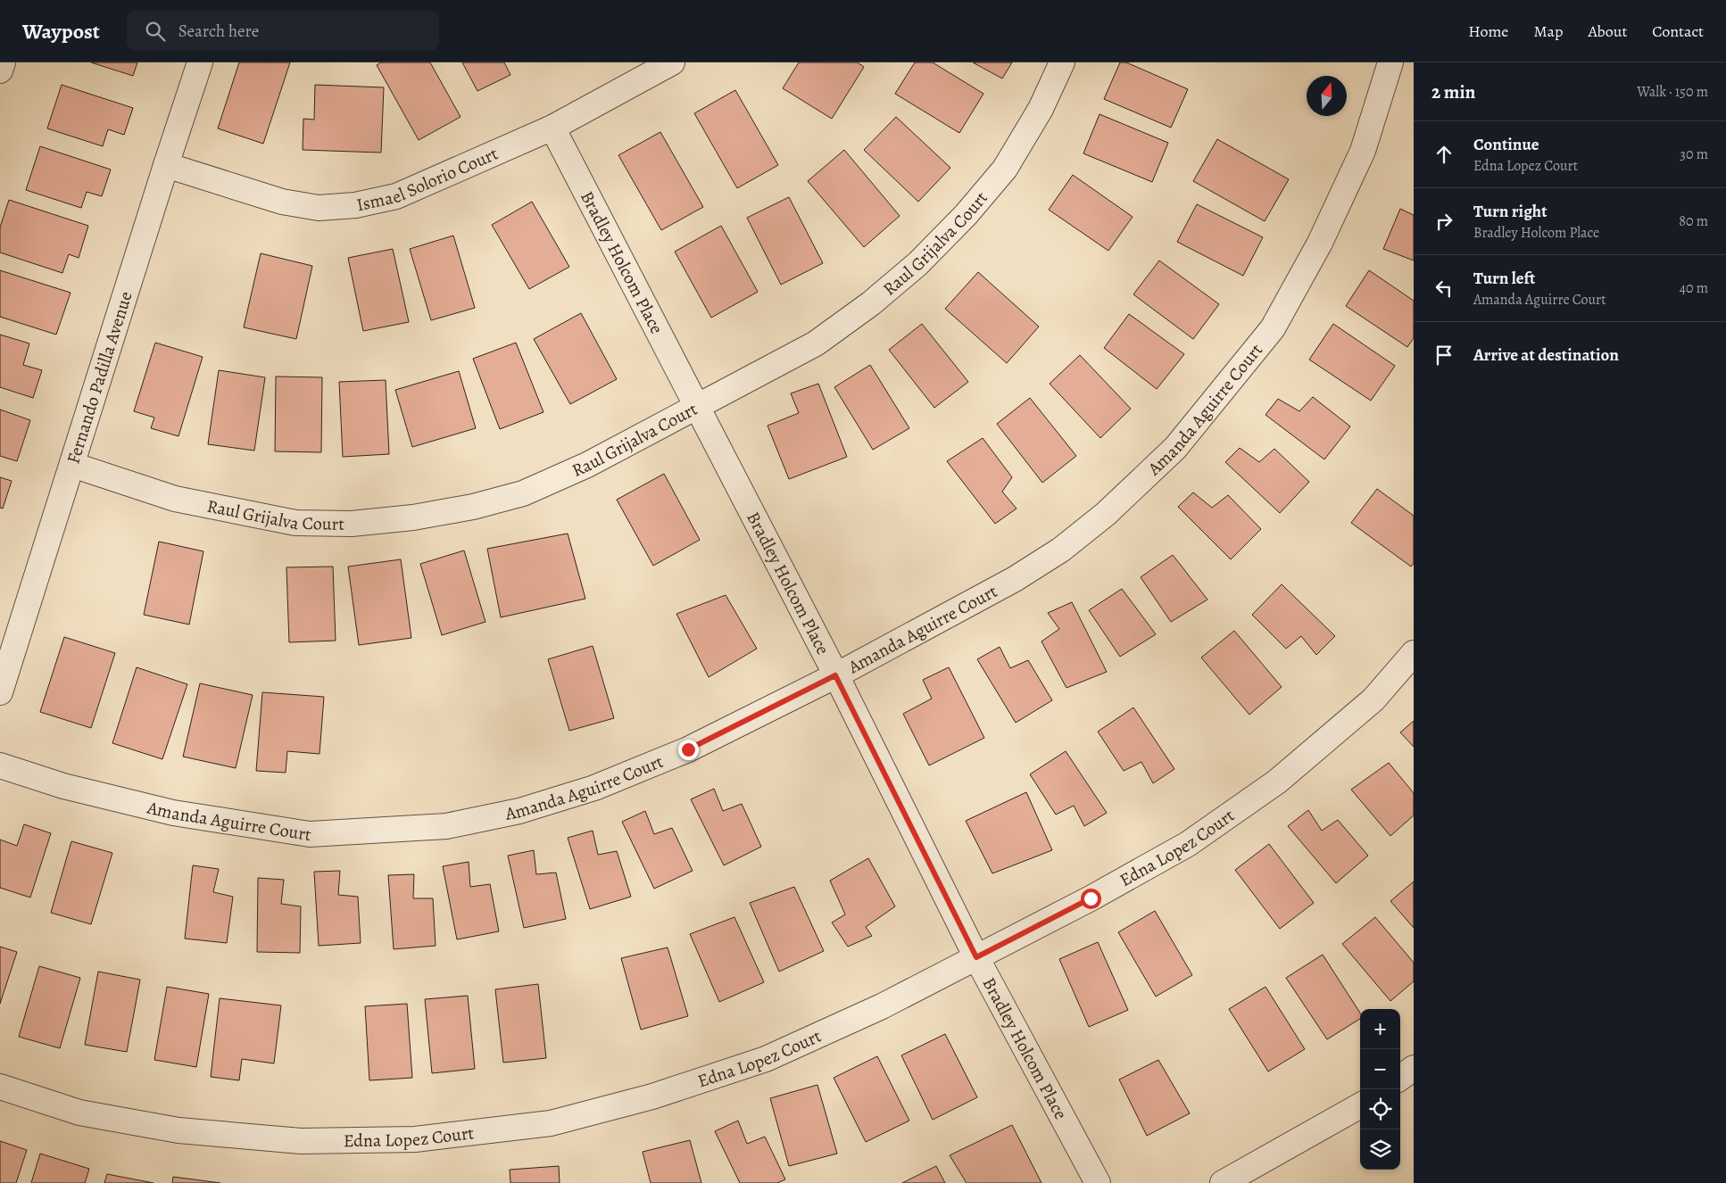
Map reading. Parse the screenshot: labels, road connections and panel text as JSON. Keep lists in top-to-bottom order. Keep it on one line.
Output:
{"streets":{"street":["Ismael Solorio Court","Raul Grijalva Court","Bradley Holcom Place","Fernando Padilla Avenue","Amanda Aguirre Court","Edna Lopez Court"]},"crossings":[["Ismael Solorio Court","Bradley Holcom Place"],["Ismael Solorio Court","Fernando Padilla Avenue"],["Raul Grijalva Court","Bradley Holcom Place"],["Raul Grijalva Court","Fernando Padilla Avenue"],["Bradley Holcom Place","Amanda Aguirre Court"],["Bradley Holcom Place","Edna Lopez Court"]],"north":"top","page":{"header":"Waypost","search":"Search here","nav":["Home","Map","About","Contact"],"heading":["2 min","Walk · 150 m"],"list":[["Continue","Edna Lopez Court","30 m"],["Turn right","Bradley Holcom Place","80 m"],["Turn left","Amanda Aguirre Court","40 m"],"Arrive at destination"],"map_buttons":["+","−"]}}
